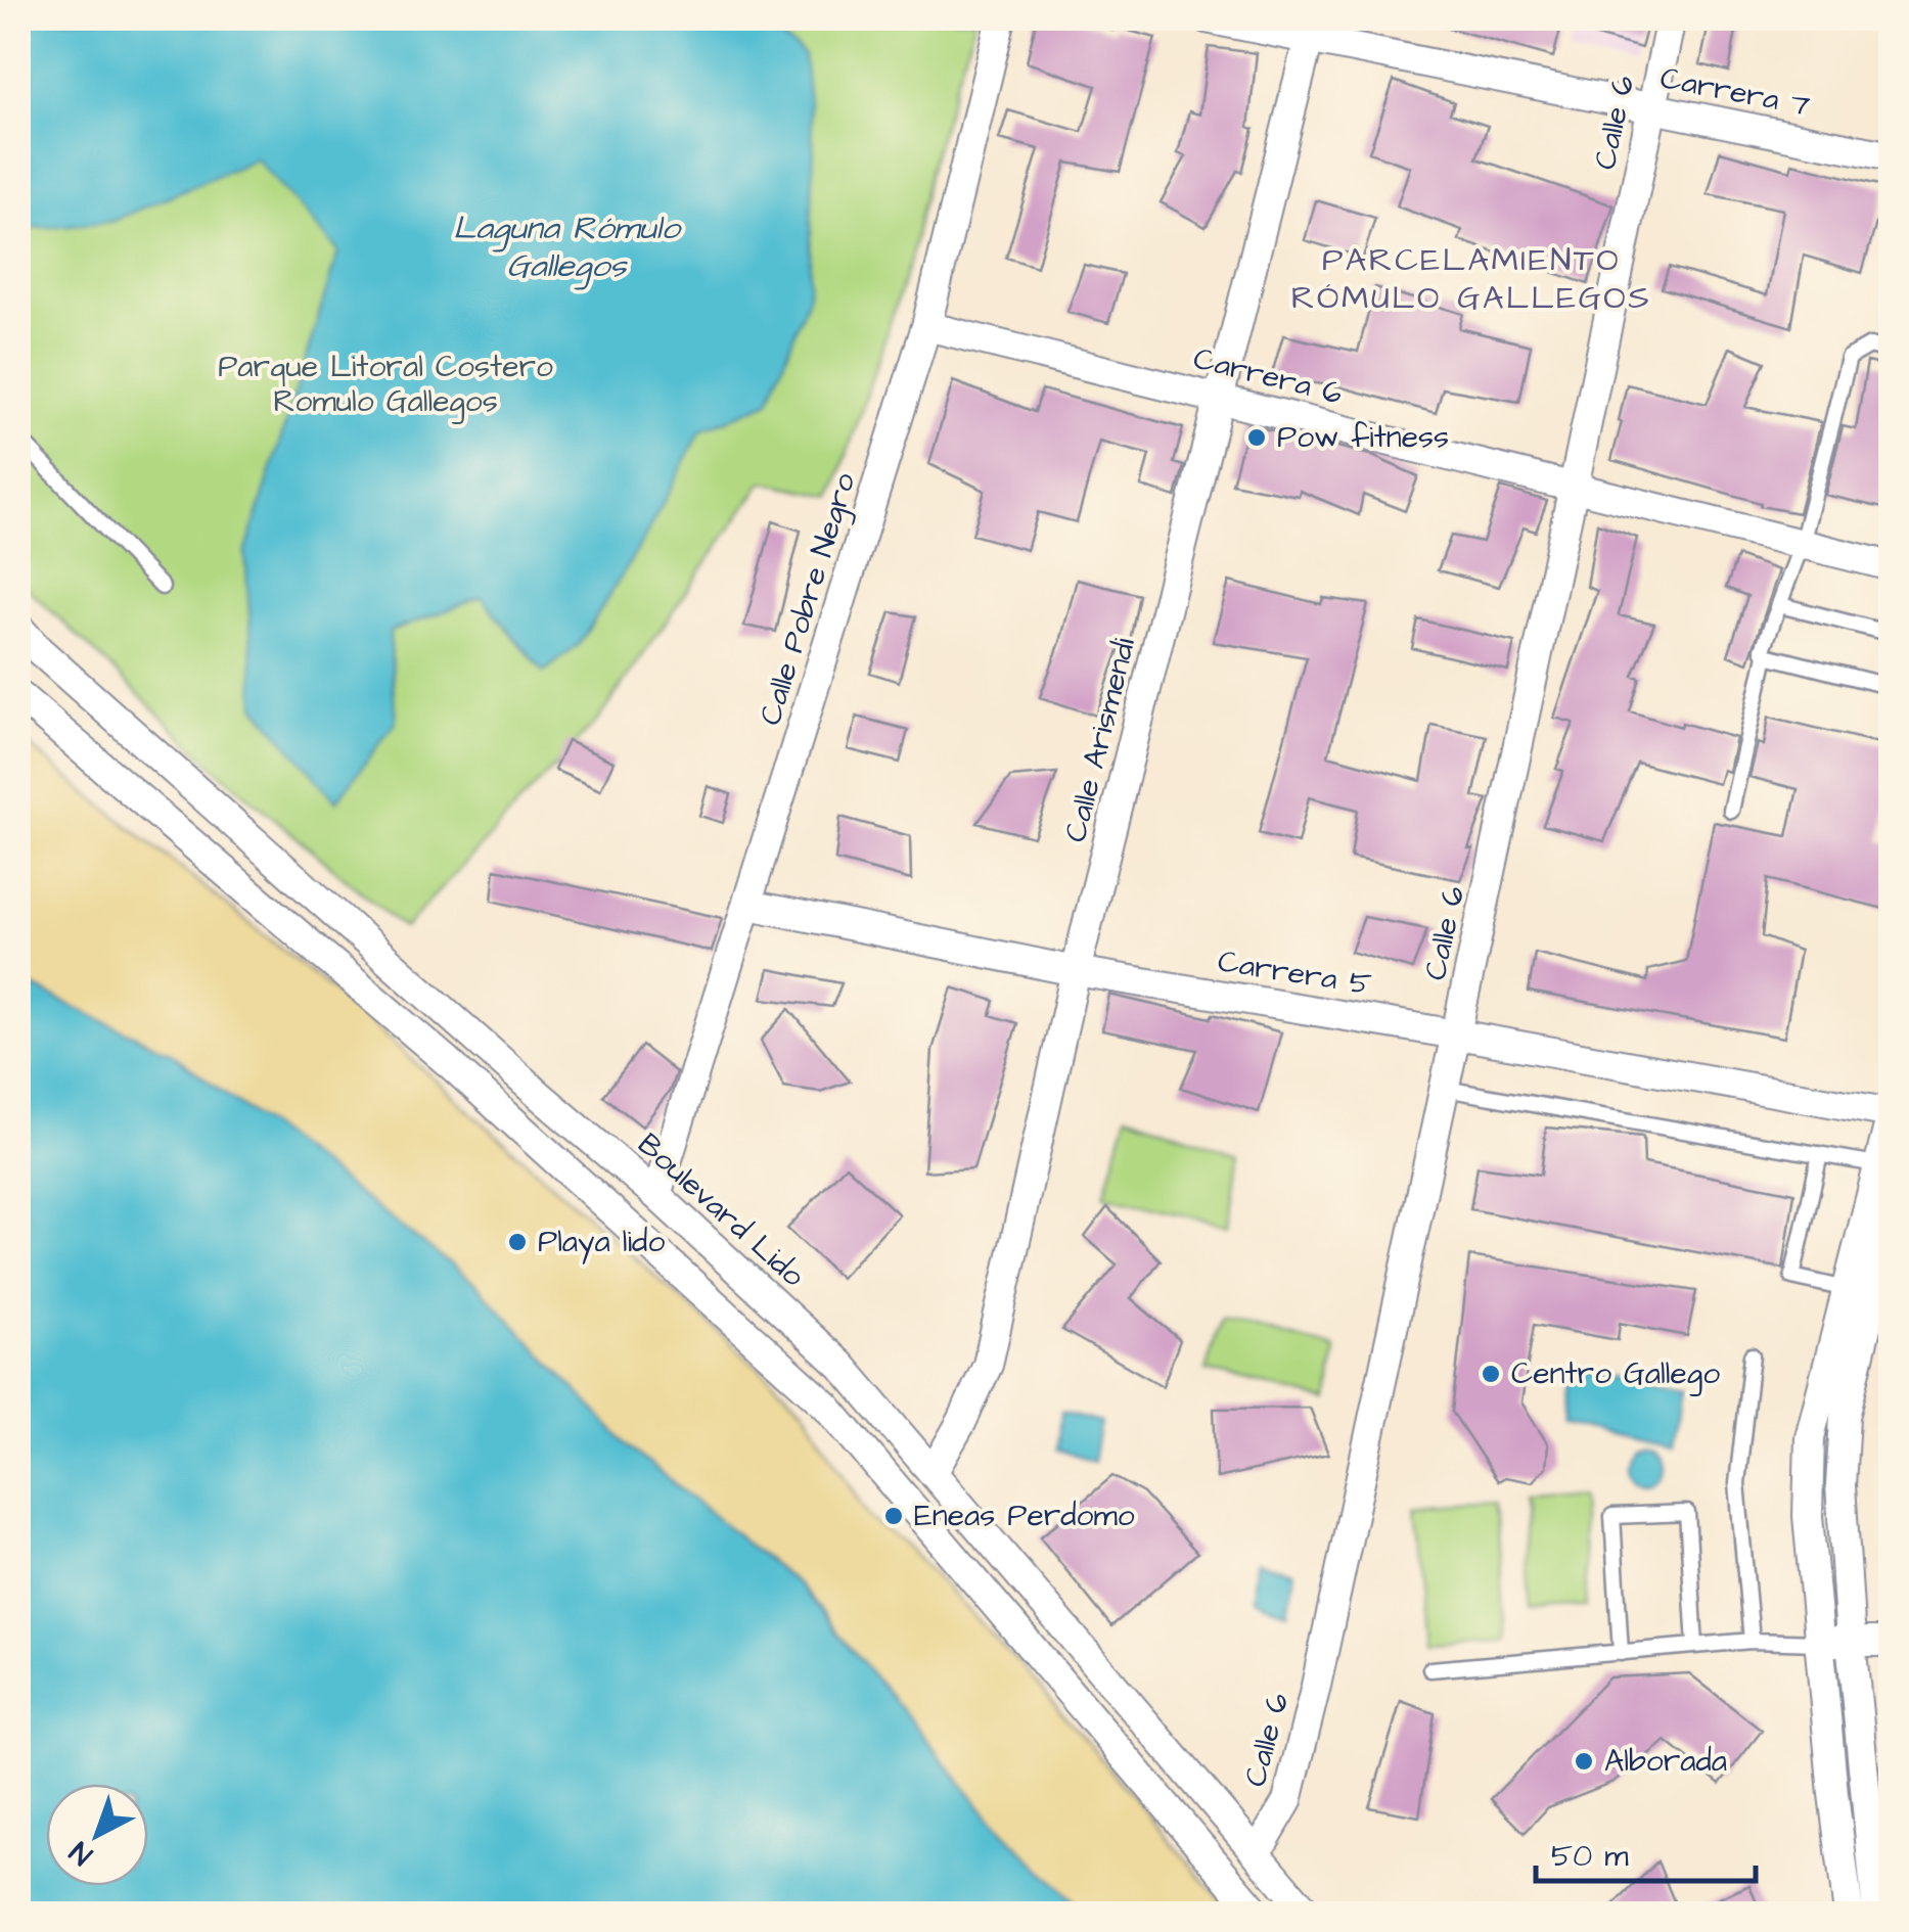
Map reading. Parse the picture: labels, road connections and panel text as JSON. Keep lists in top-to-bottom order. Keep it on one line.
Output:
{"streets":{"street":["Carrera 7","Calle 6","Carrera 6","Calle Pobre Negro","Calle Arismendi","Carrera 5","Boulevard Lido"]},"crossings":[["Carrera 7","Calle 6"],["Carrera 7","Calle Arismendi"],["Calle 6","Carrera 6"],["Calle 6","Carrera 5"],["Calle 6","Boulevard Lido"],["Carrera 6","Calle Pobre Negro"],["Carrera 6","Calle Arismendi"],["Calle Pobre Negro","Carrera 5"],["Calle Pobre Negro","Boulevard Lido"],["Calle Arismendi","Carrera 5"],["Calle Arismendi","Boulevard Lido"]],"districts":["PARCELAMIENTO RÓMULO GALLEGOS"],"water":["Laguna Rómulo Gallegos"],"parks":["Parque Litoral Costero Romulo Gallegos"],"places":["Pow fitness","Playa lido","Centro Gallego","Eneas Perdomo","Alborada"],"scale_bar":"50 m","north":"bottom left"}
